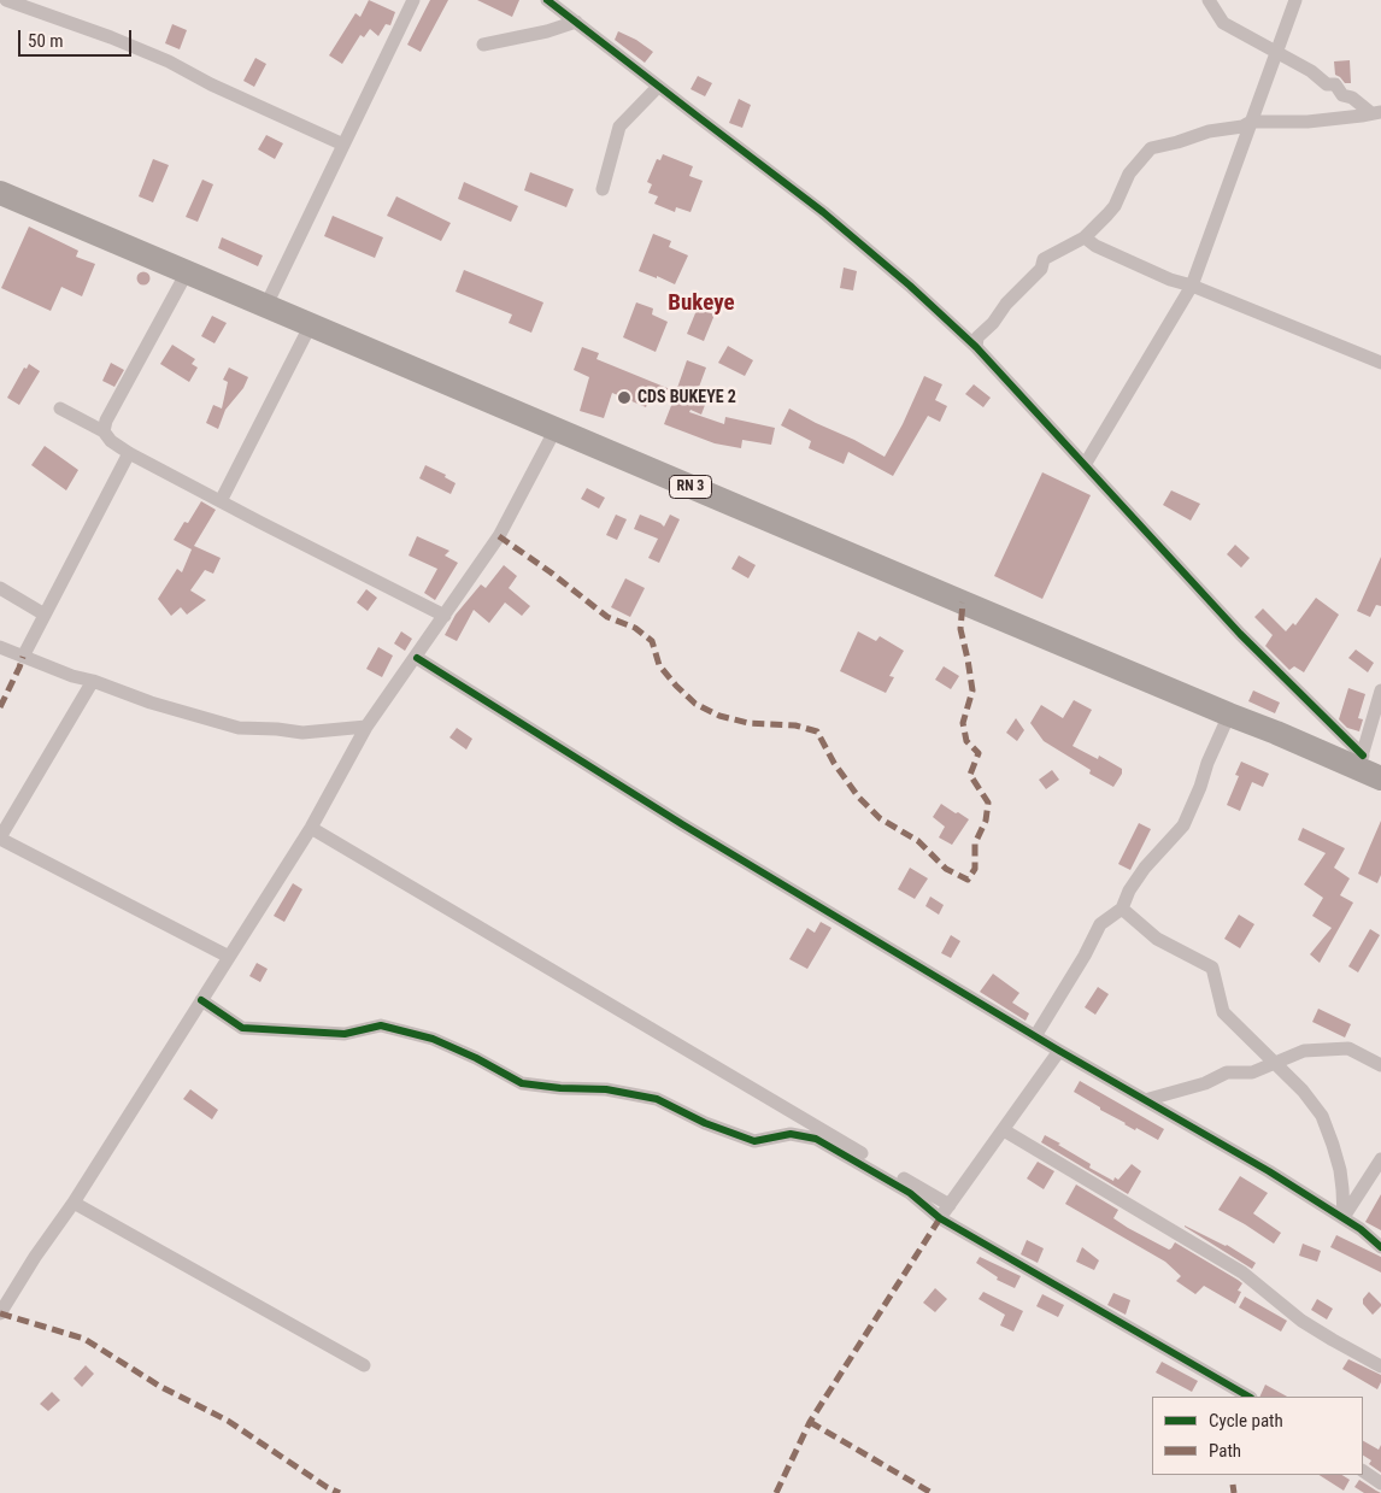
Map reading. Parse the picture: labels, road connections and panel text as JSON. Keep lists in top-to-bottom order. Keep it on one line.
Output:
{"streets":{"highway":["RN 3"]},"districts":["Bukeye"],"places":["CDS BUKEYE 2"],"legend":["Cycle path","Path"],"scale_bar":"50 m"}
